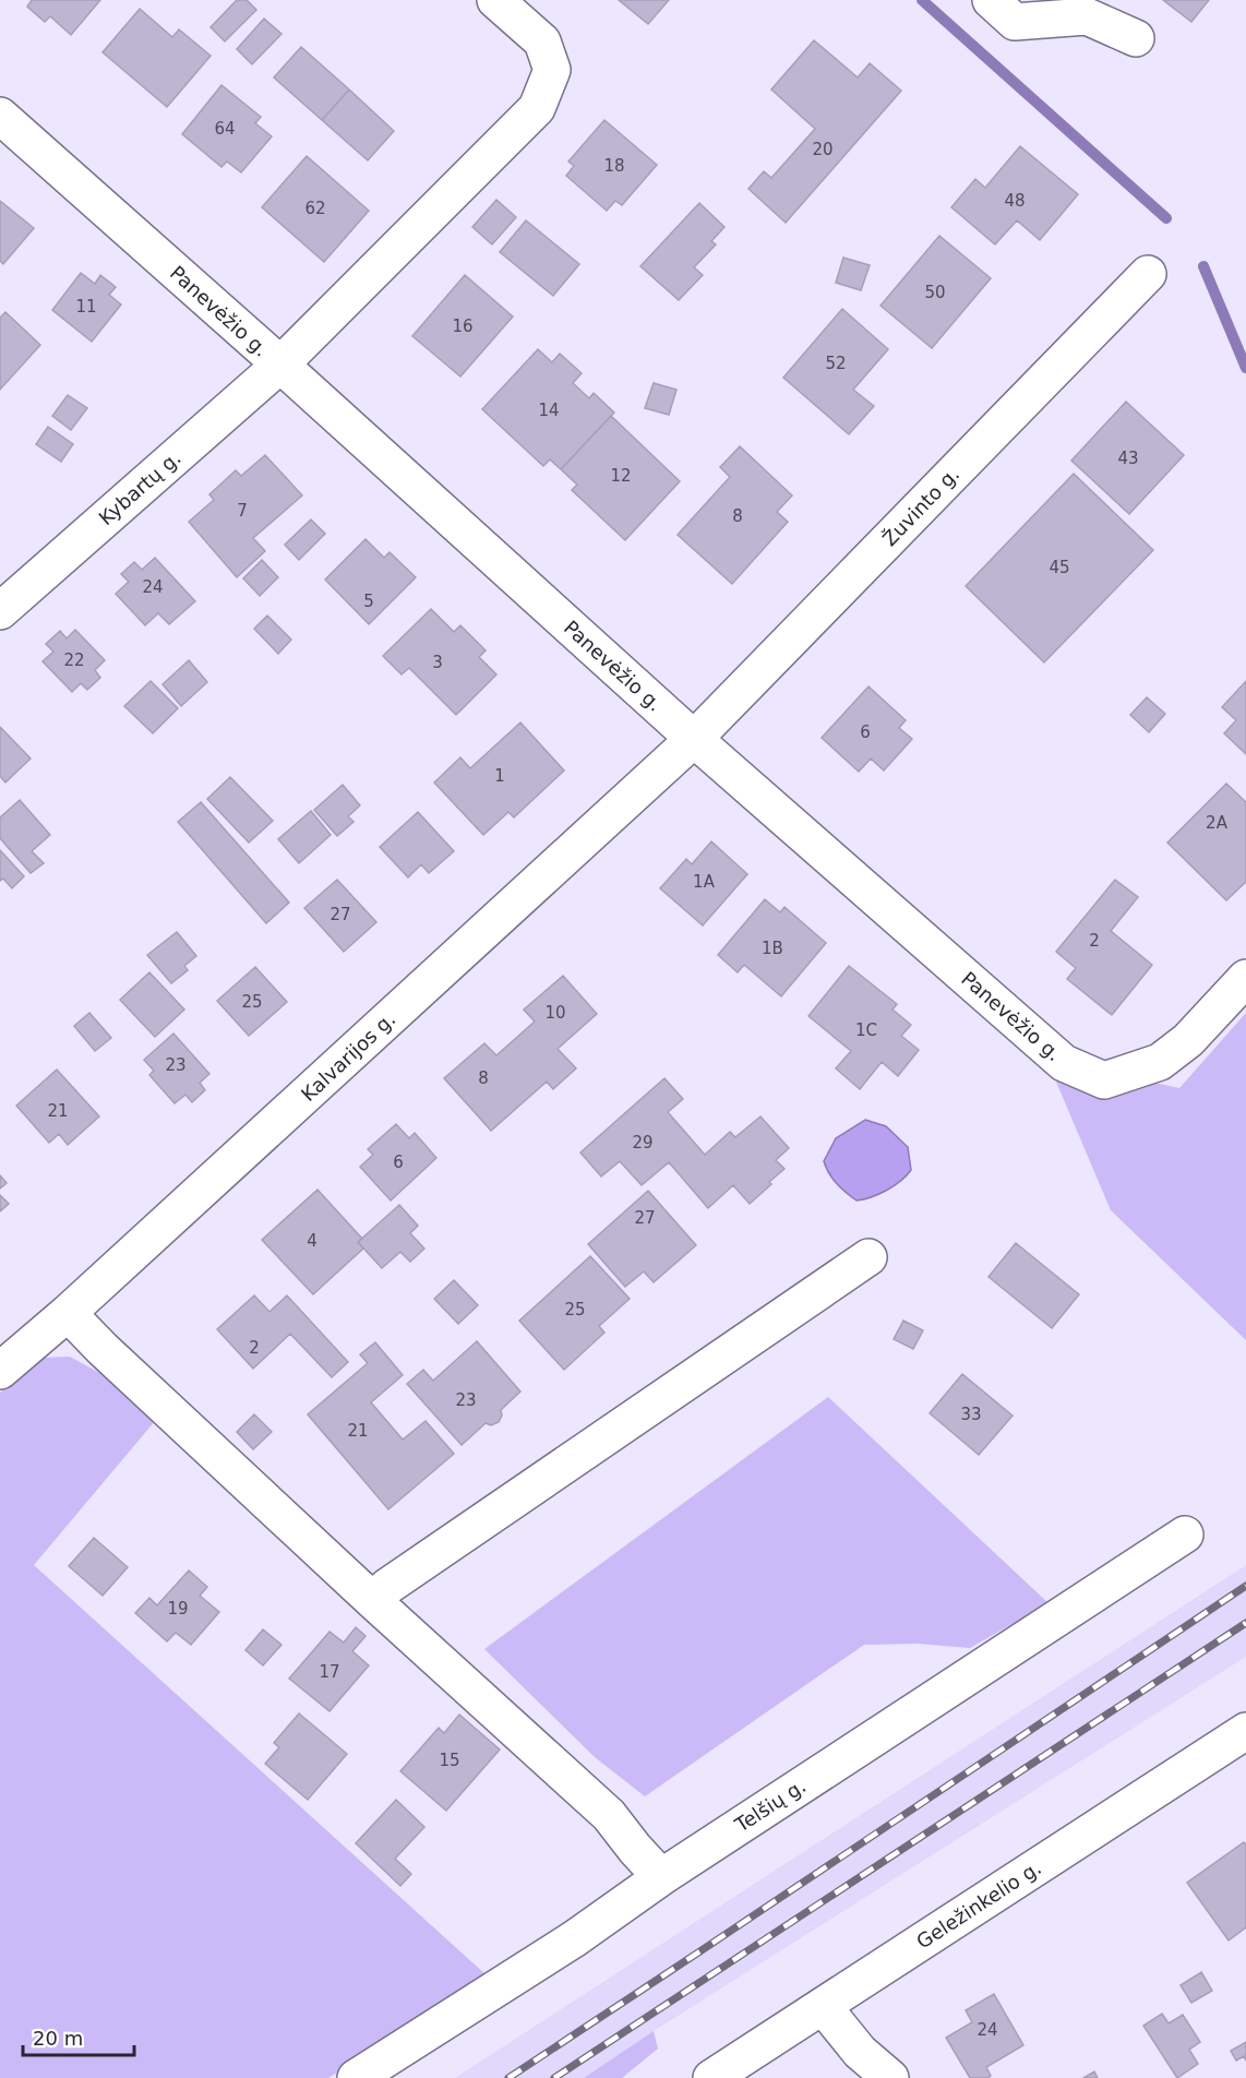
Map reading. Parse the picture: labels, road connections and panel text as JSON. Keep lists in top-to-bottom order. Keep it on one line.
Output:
{"streets":{"street":["Panevėžio g.","Kybartų g.","Žuvinto g.","Kalvarijos g.","Telšių g.","Geležinkelio g."]},"crossings":[["Panevėžio g.","Kybartų g."],["Panevėžio g.","Žuvinto g."],["Panevėžio g.","Kalvarijos g."],["Žuvinto g.","Kalvarijos g."]],"house_numbers":["64","20","18","48","62","50","11","16","52","14","43","12","7","8","45","24","5","22","3","6","1","2A","1A","27","2","1B","25","10","1C","23","8","21","29","6","27","4","25","2","23","33","21","19","17","15","24"],"scale_bar":"20 m"}
